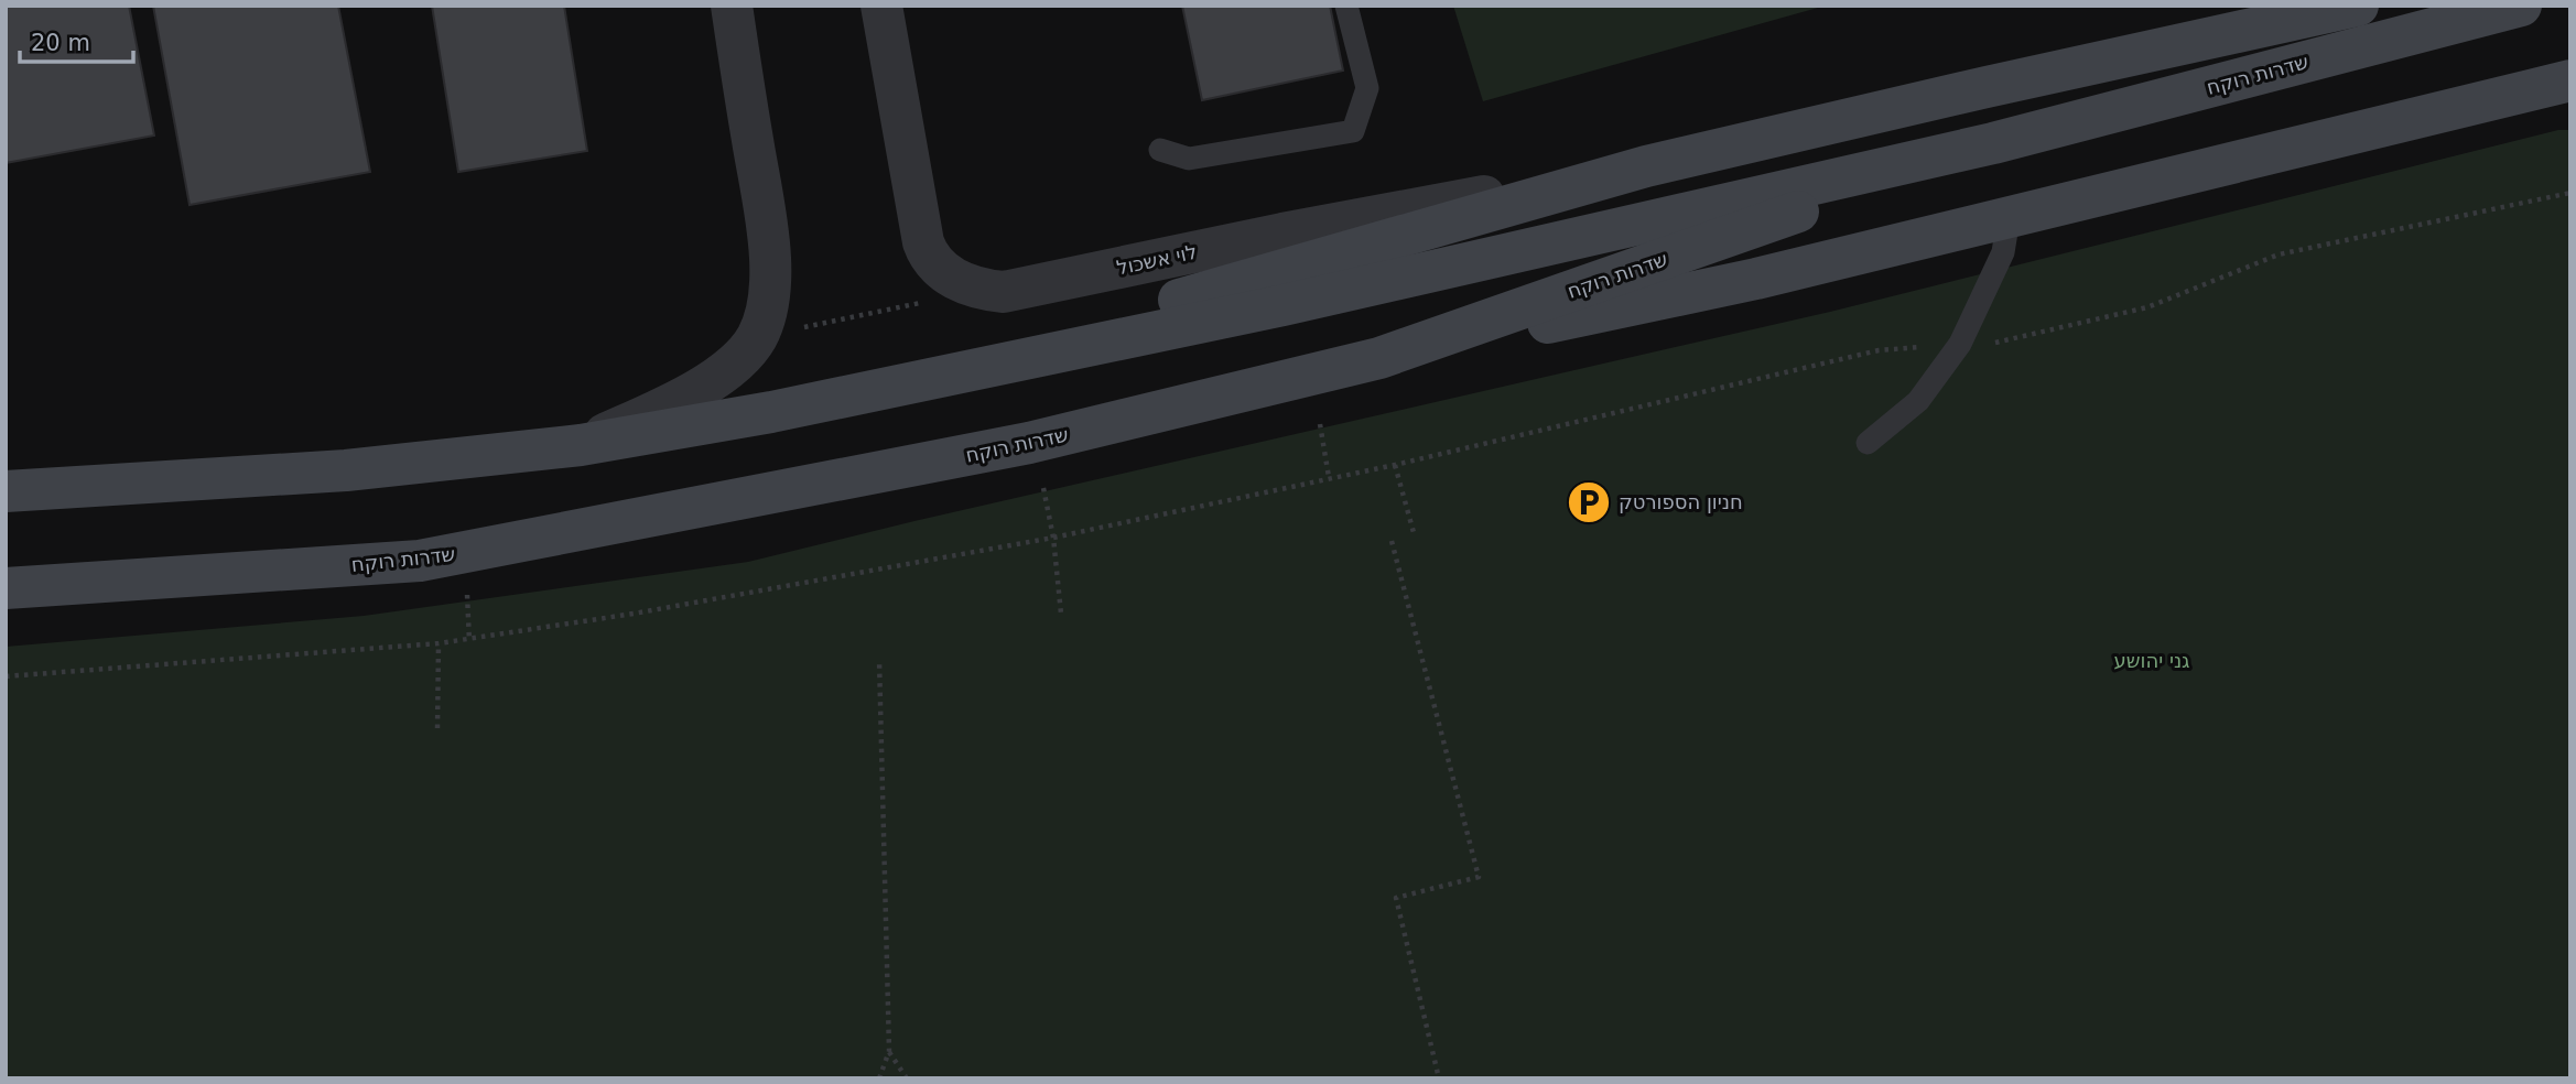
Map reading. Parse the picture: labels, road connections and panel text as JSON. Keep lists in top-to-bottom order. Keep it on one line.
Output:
{"streets":{"main road":["שדרות רוקח"],"street":["לוי אשכול"]},"parks":["גני יהושע"],"places":{"parking":["חניון הספורטק"]},"scale_bar":"20 m"}
